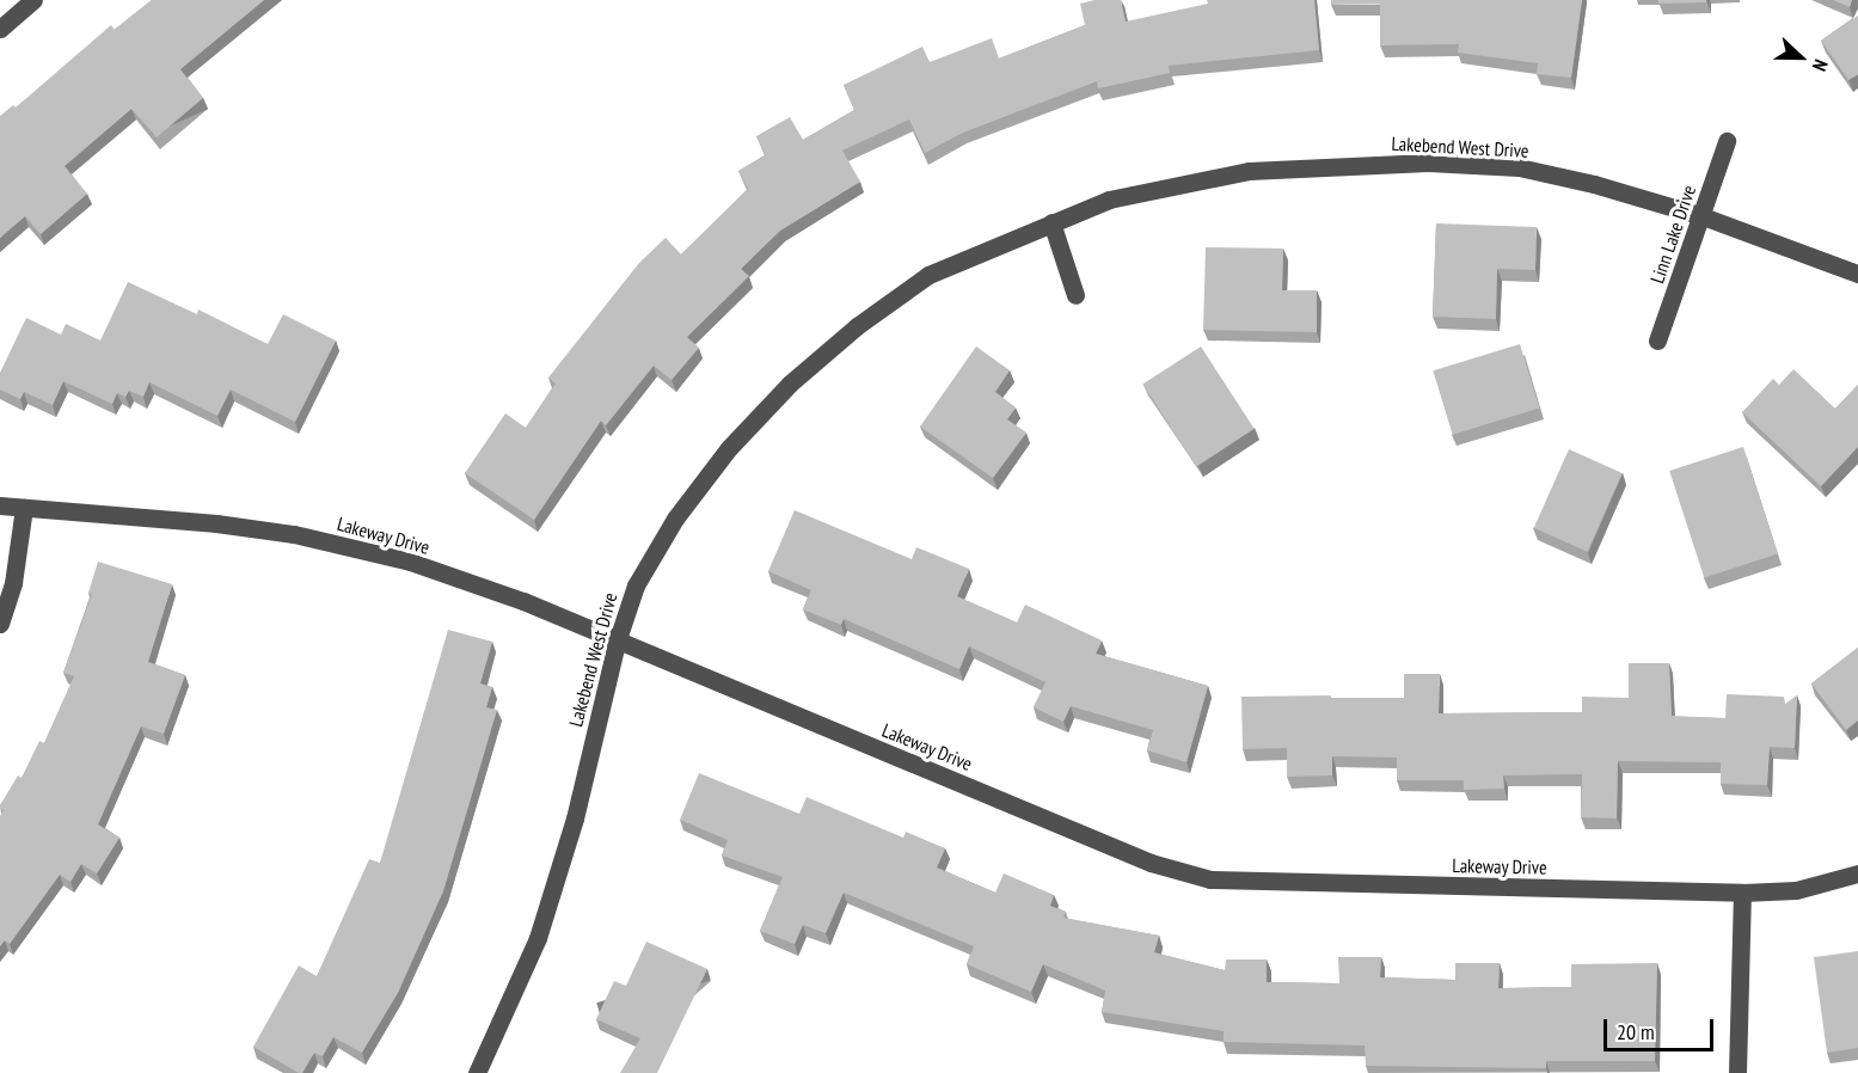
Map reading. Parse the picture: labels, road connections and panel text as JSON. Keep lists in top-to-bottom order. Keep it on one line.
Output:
{"streets":{"street":["Lakebend West Drive","Linn Lake Drive","Lakeway Drive"]},"crossings":[["Lakebend West Drive","Linn Lake Drive"],["Lakebend West Drive","Lakeway Drive"]],"scale_bar":"20 m","north":"right"}
